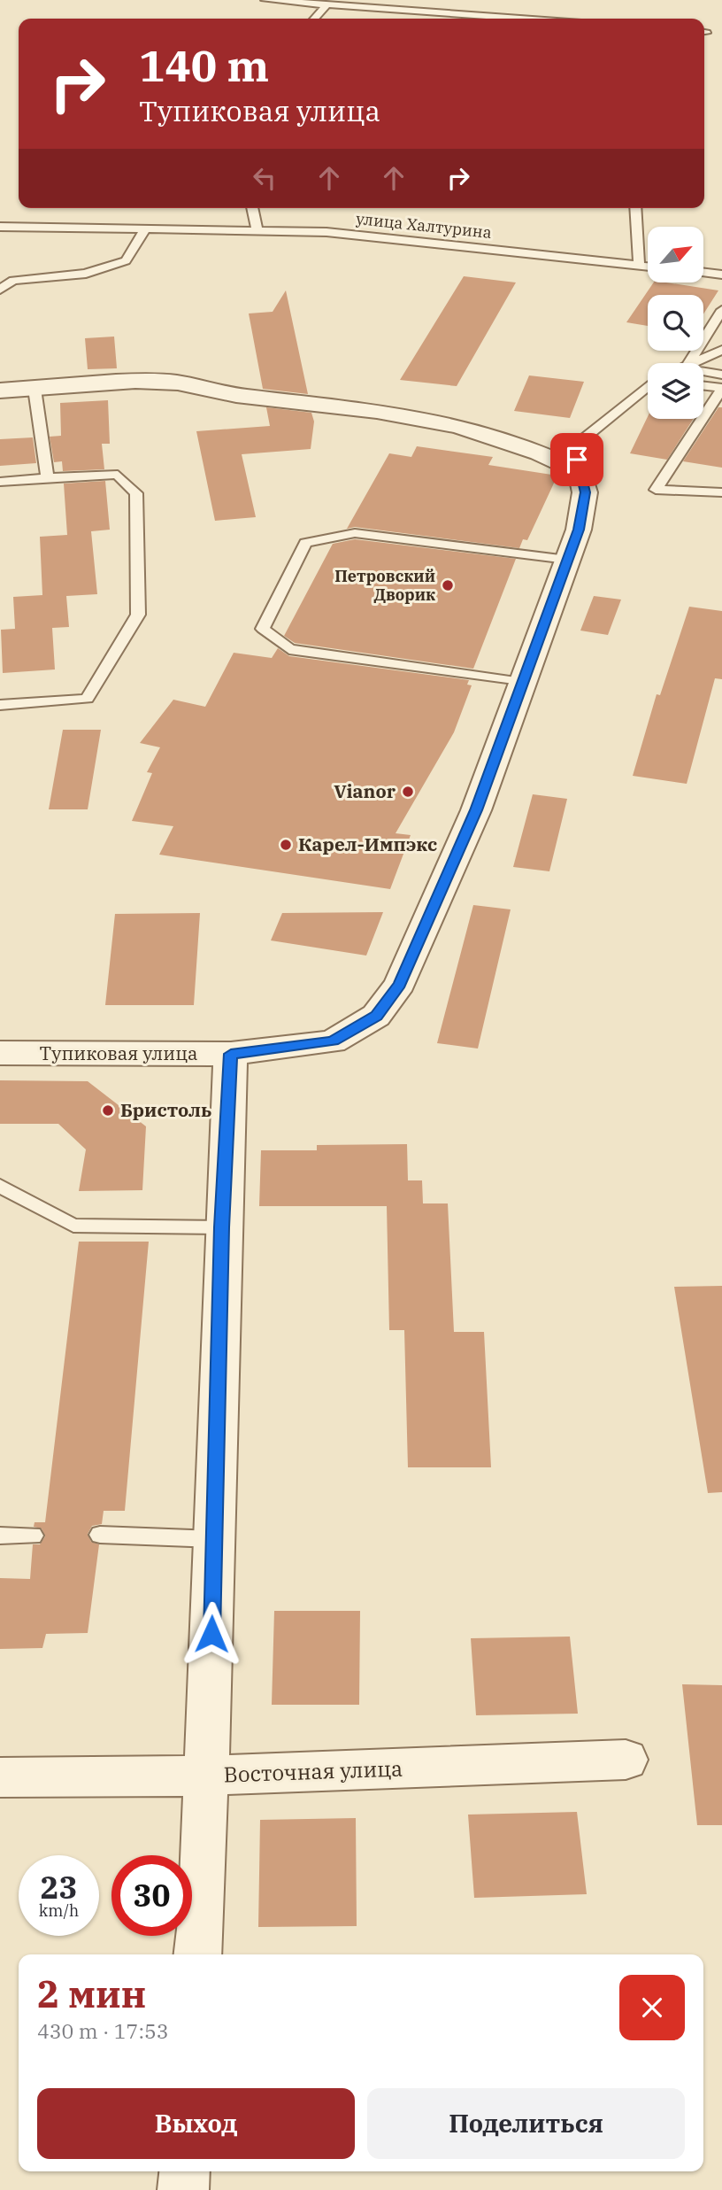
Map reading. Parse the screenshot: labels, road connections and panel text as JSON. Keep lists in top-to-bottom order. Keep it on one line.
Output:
{"streets":{"street":["Тупиковая улица","Восточная улица"],"lane":["улица Халтурина"]},"places":["Петровский Дворик","Vianor","Карел-Импэкс","Бристоль"],"north":"top right","page":{"turn":["140 m","Тупиковая улица"],"speed":"23 km/h","limit":"30","heading":["2 мин","430 m · 17:53"],"buttons":["Выход","Поделиться"]}}
